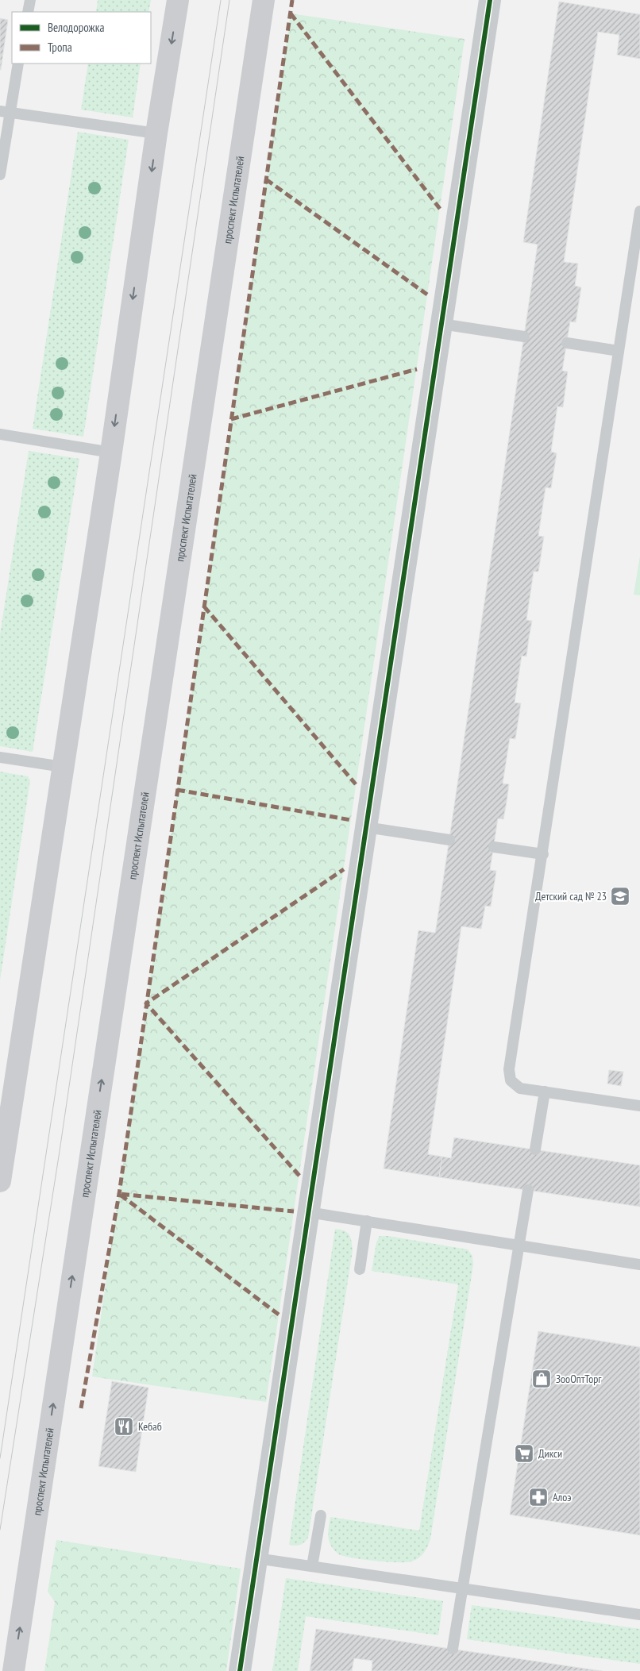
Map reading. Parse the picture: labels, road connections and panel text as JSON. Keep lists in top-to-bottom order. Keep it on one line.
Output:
{"streets":{"main road":["проспект Испытателей"]},"places":{"school or university":["Детский сад № 23"],"shop":["ЗооОптТорг"],"restaurant":["Кебаб"],"supermarket":["Дикси"],"pharmacy":["Алоэ"]},"legend":["Велодорожка","Тропа"]}
